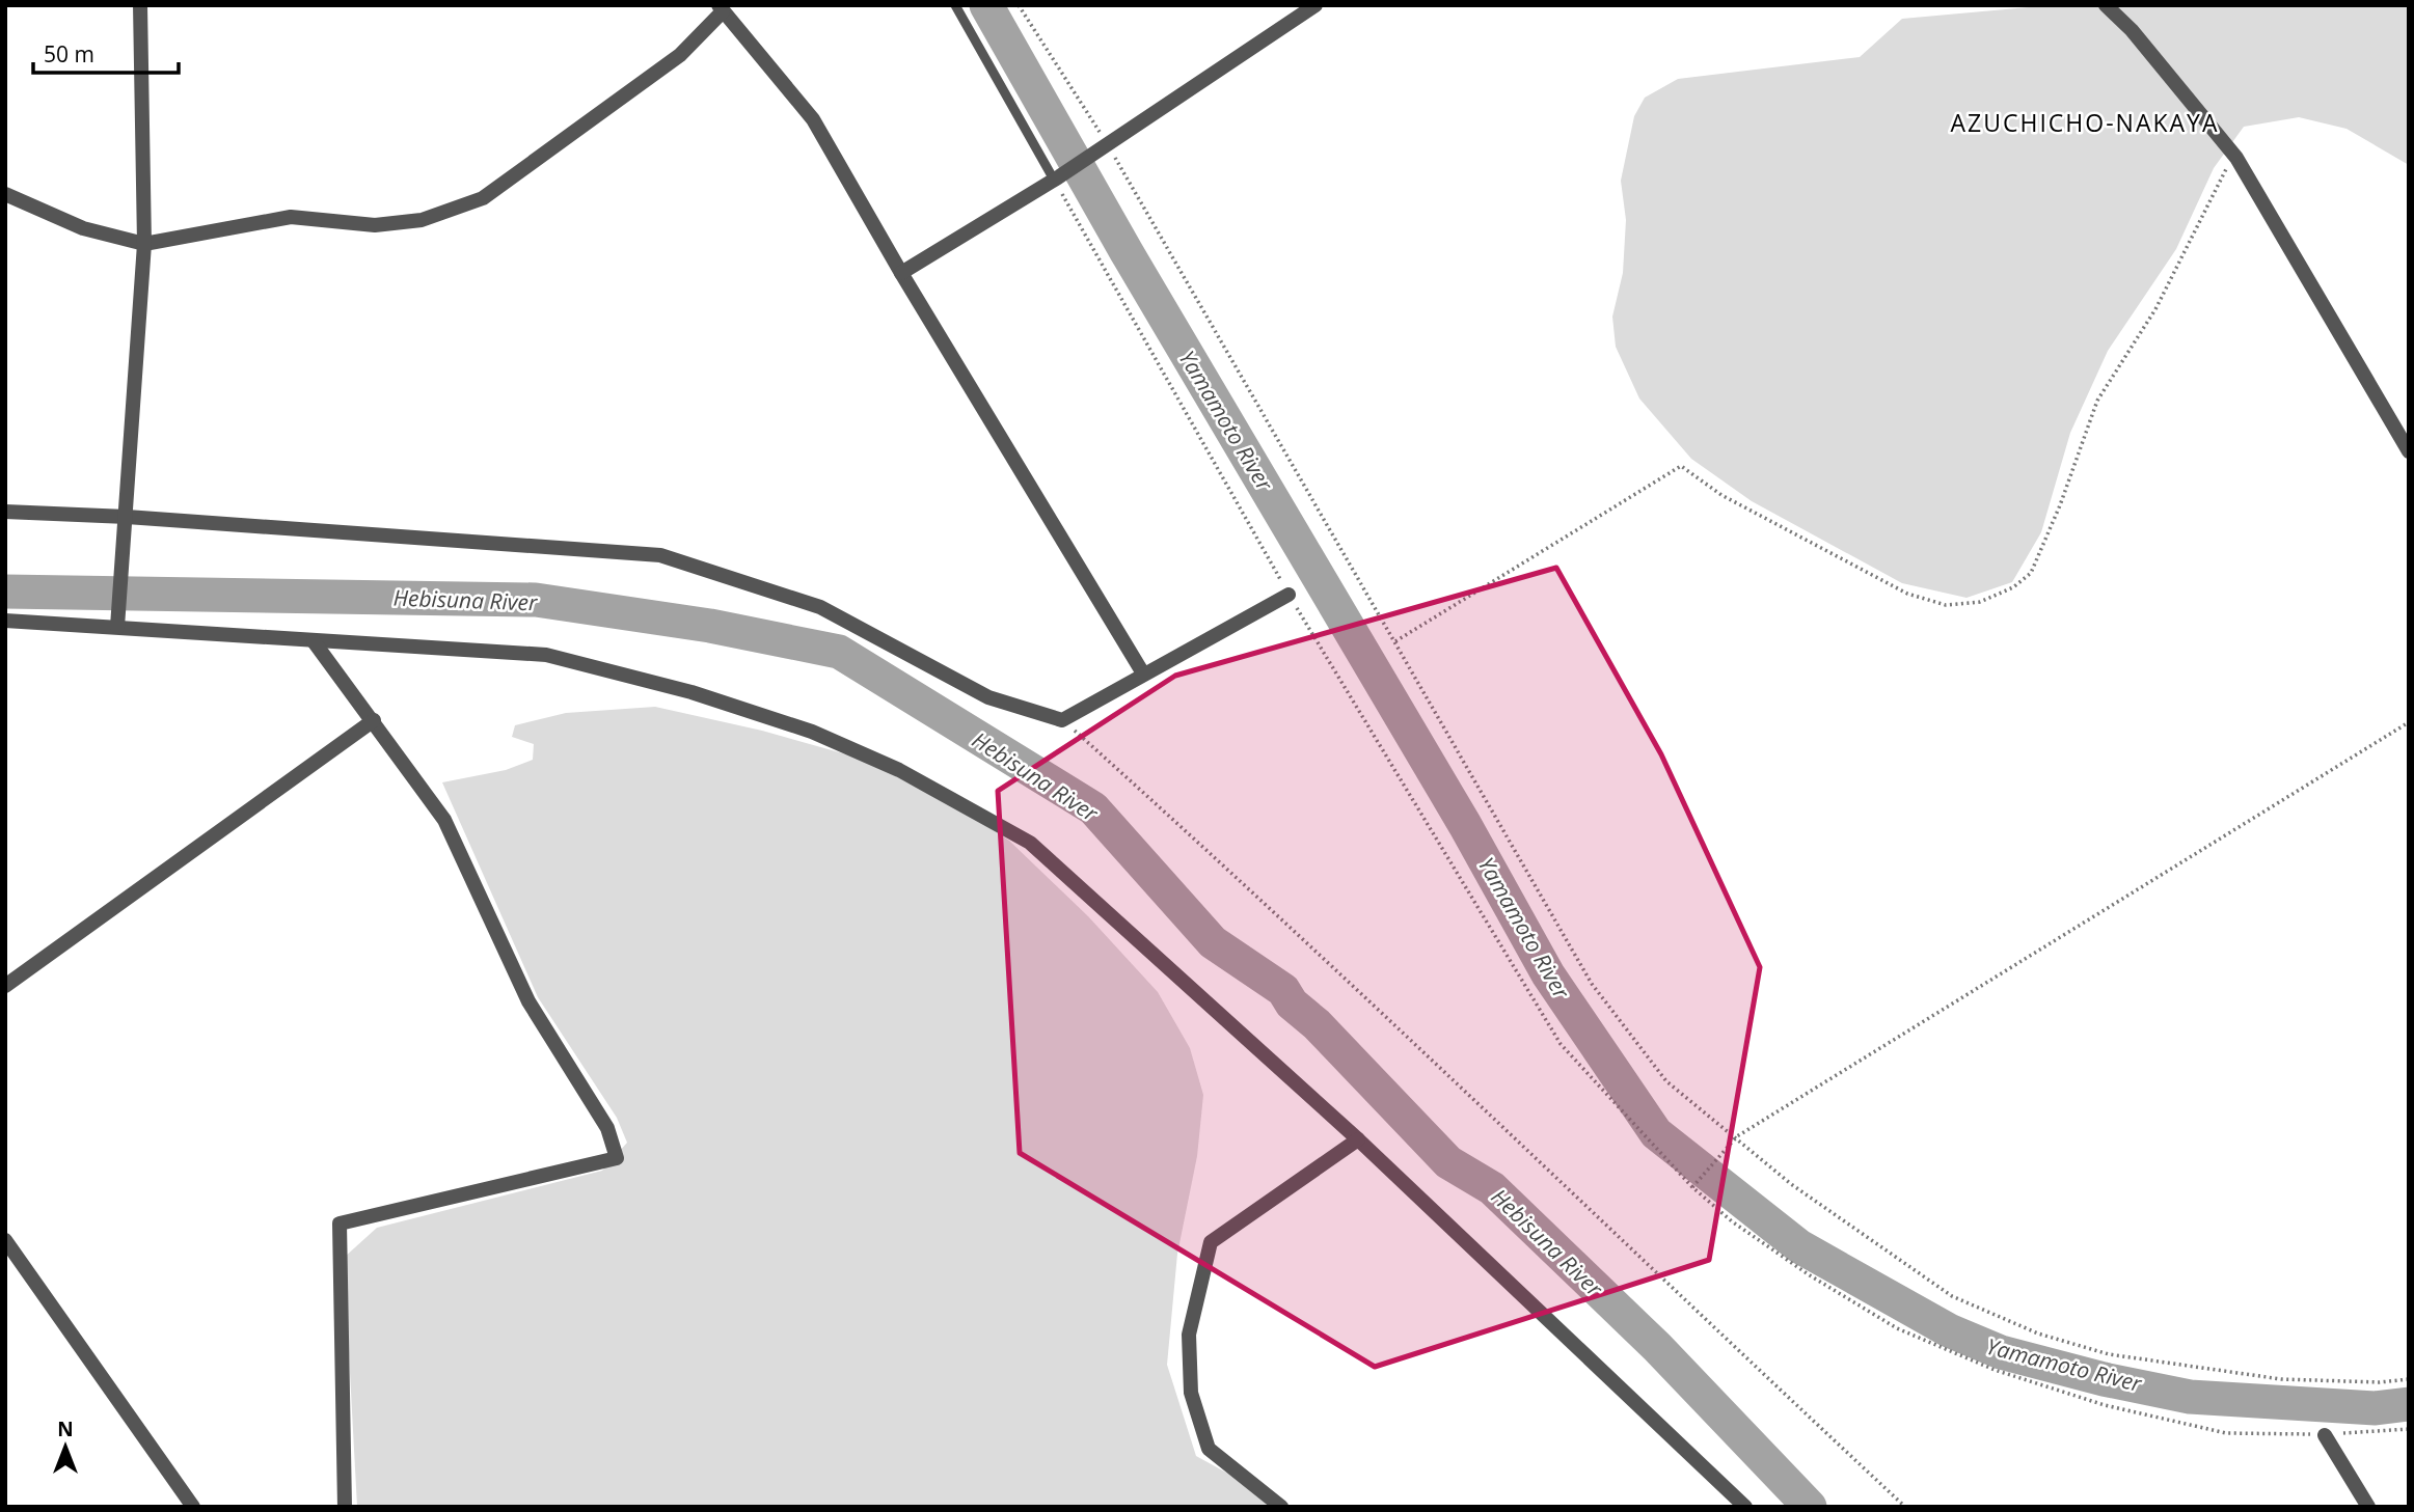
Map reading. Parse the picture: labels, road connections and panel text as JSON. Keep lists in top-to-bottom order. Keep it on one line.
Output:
{"districts":["AZUCHICHO-NAKAYA"],"water":["Yamamoto River","Hebisuna River"],"scale_bar":"50 m","north":"top"}
